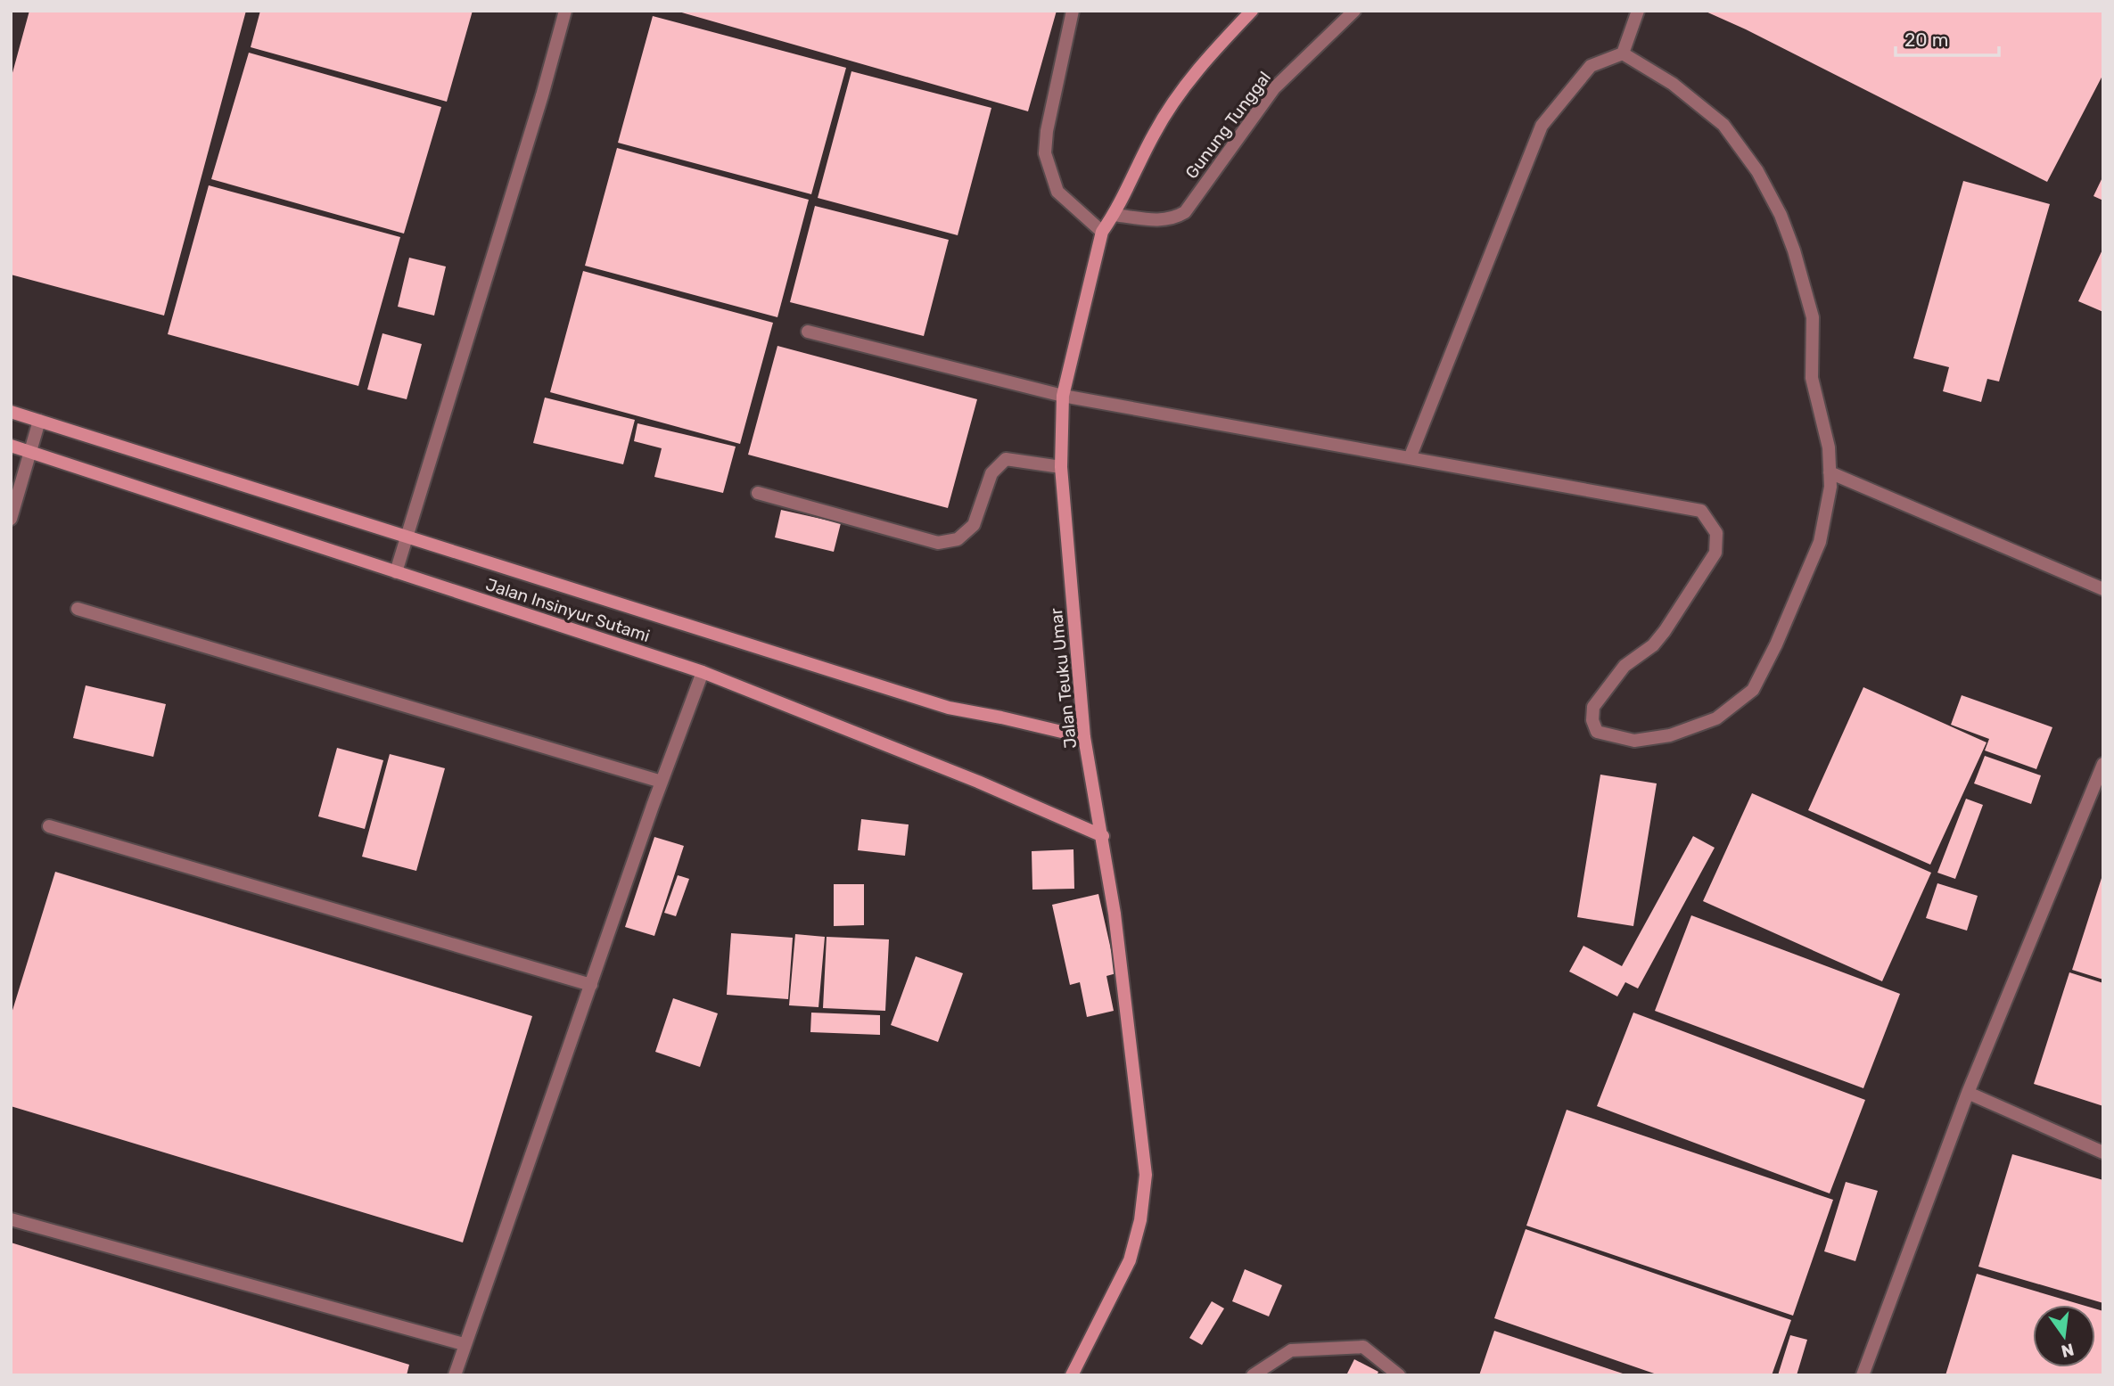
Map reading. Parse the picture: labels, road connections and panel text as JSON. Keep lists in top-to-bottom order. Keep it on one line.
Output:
{"streets":{"street":["Gunung Tunggal","Jalan Insinyur Sutami","Jalan Teuku Umar"]},"crossings":[["Gunung Tunggal","Jalan Teuku Umar"],["Jalan Insinyur Sutami","Jalan Teuku Umar"]],"scale_bar":"20 m","north":"bottom"}
